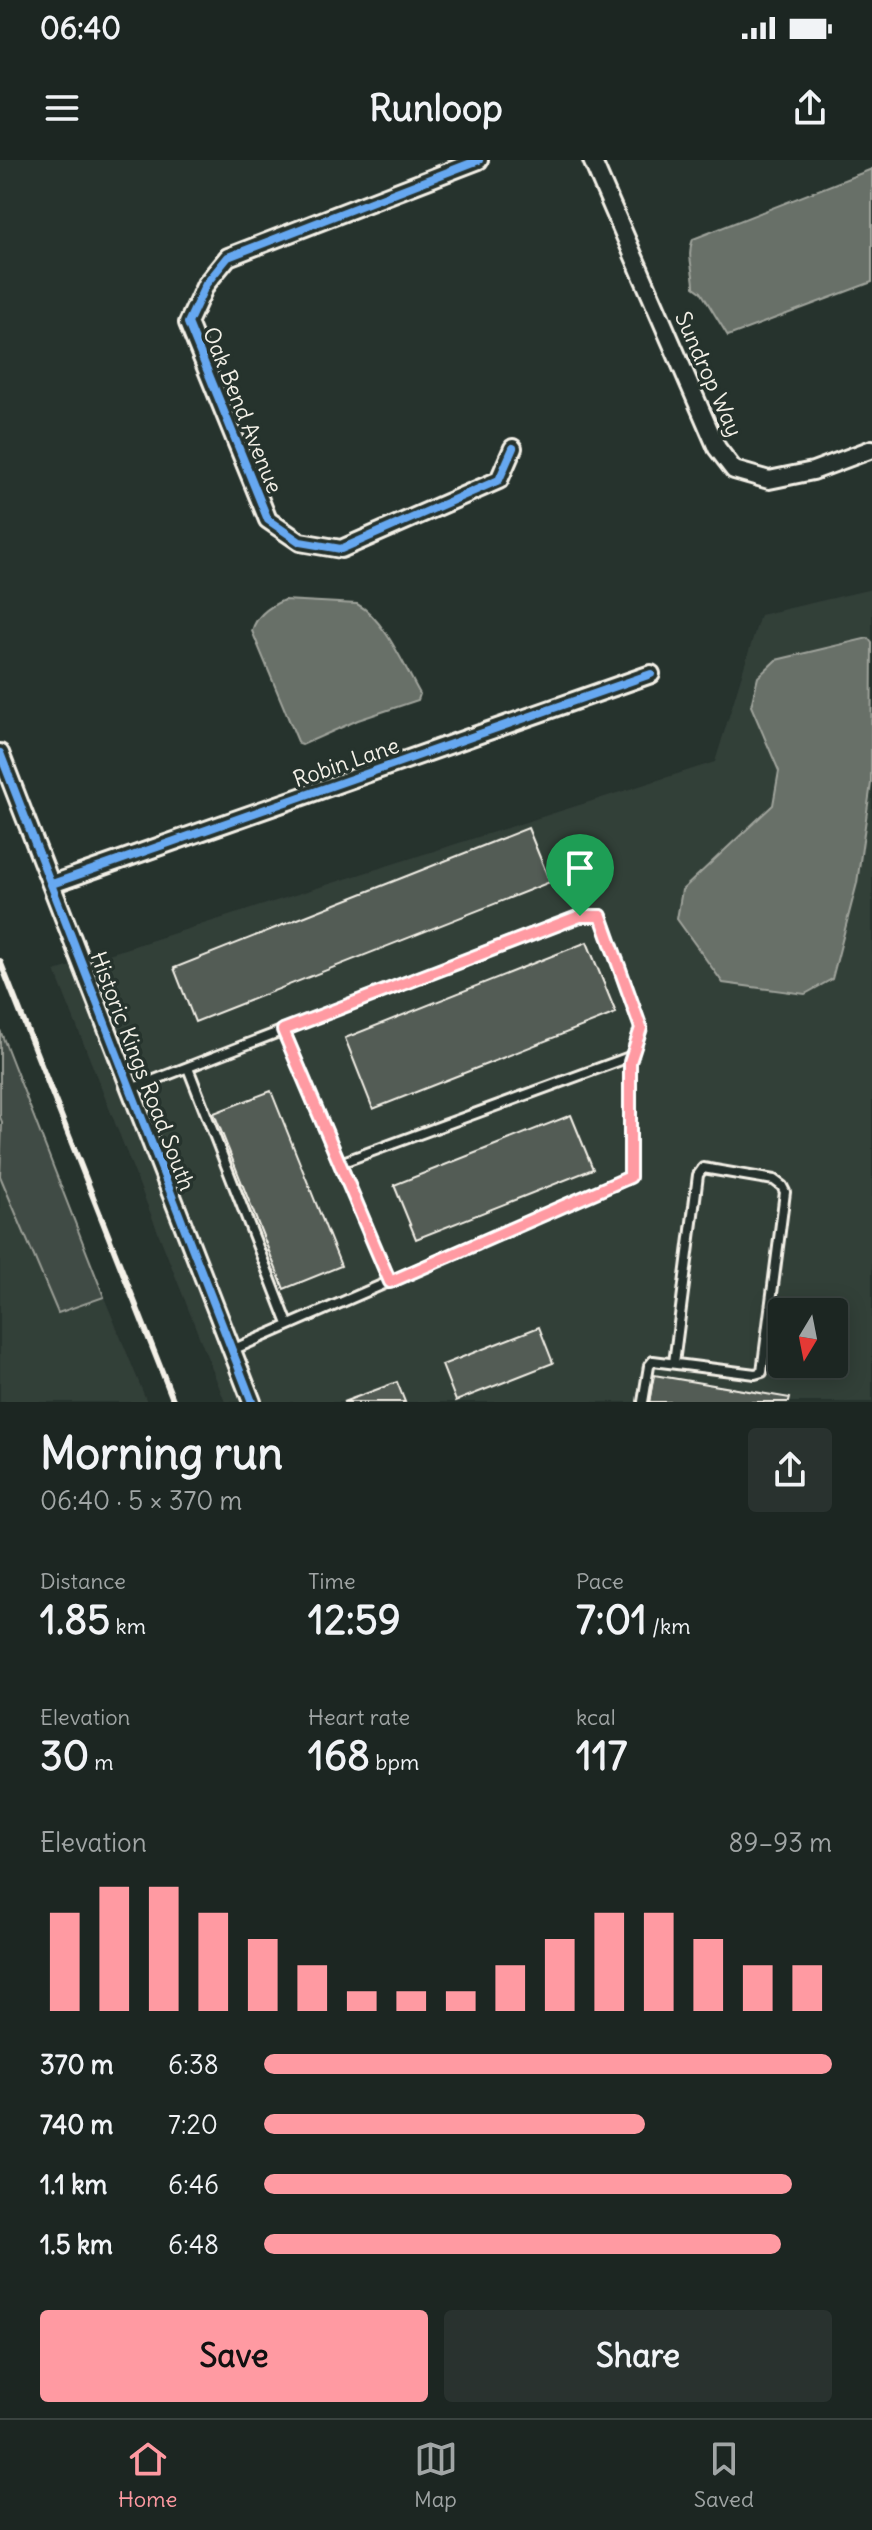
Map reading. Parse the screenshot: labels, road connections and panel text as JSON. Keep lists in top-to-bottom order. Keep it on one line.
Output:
{"streets":{"street":["Sundrop Way","Oak Bend Avenue","Robin Lane","Historic Kings Road South"]},"crossings":[["Robin Lane","Historic Kings Road South"]],"north":"bottom","page":{"status":"06:40","header":"Runloop","heading":["Morning run","06:40 · 5 × 370 m"],"stats":[["Distance","1.85 km"],["Time","12:59"],["Pace","7:01 /km"],["Elevation","30 m"],["Heart rate","168 bpm"],["kcal","117"]],"chart":["Elevation","89–93 m"],"list":[{"name":"370 m","note":"6:38"},{"name":"740 m","note":"7:20"},{"name":"1.1 km","note":"6:46"},{"name":"1.5 km","note":"6:48"}],"buttons":["Save","Share"],"tabs":["Home","Map","Saved"]}}
